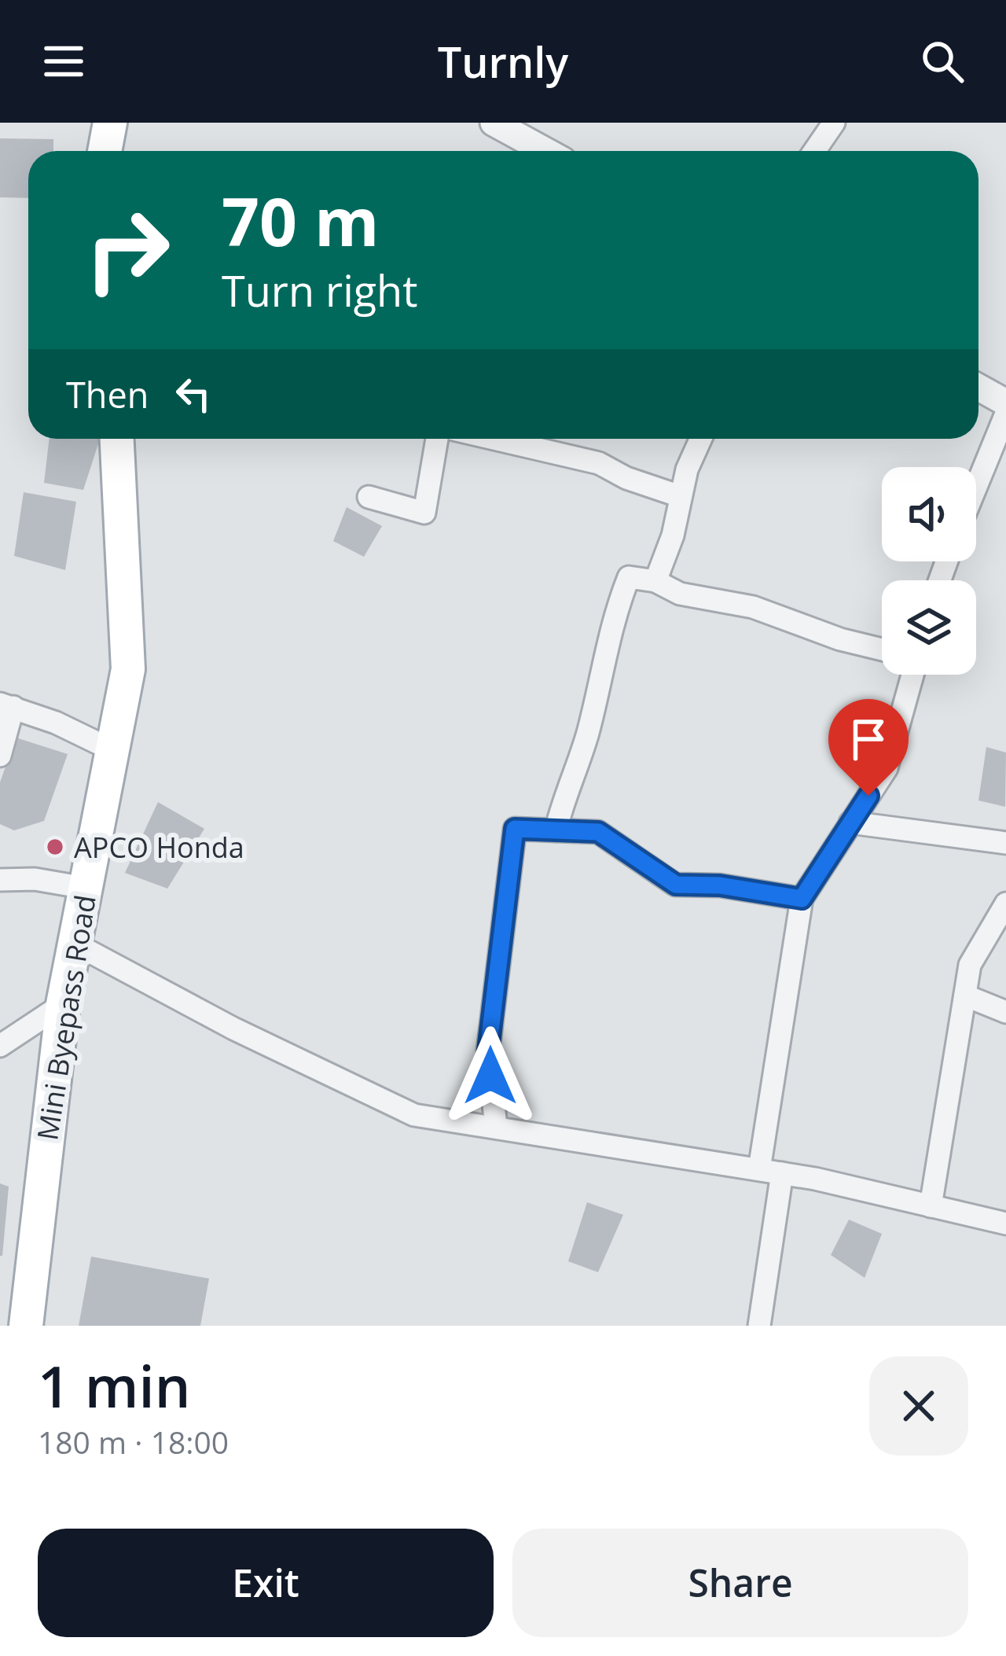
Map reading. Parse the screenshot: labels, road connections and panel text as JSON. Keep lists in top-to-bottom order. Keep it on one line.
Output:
{"streets":{"main road":["Mini Byepass Road"]},"places":["APCO Honda"],"page":{"header":"Turnly","turn":["70 m","Turn right"],"then":"Then","heading":["1 min","180 m · 18:00"],"buttons":["Exit","Share"]}}
